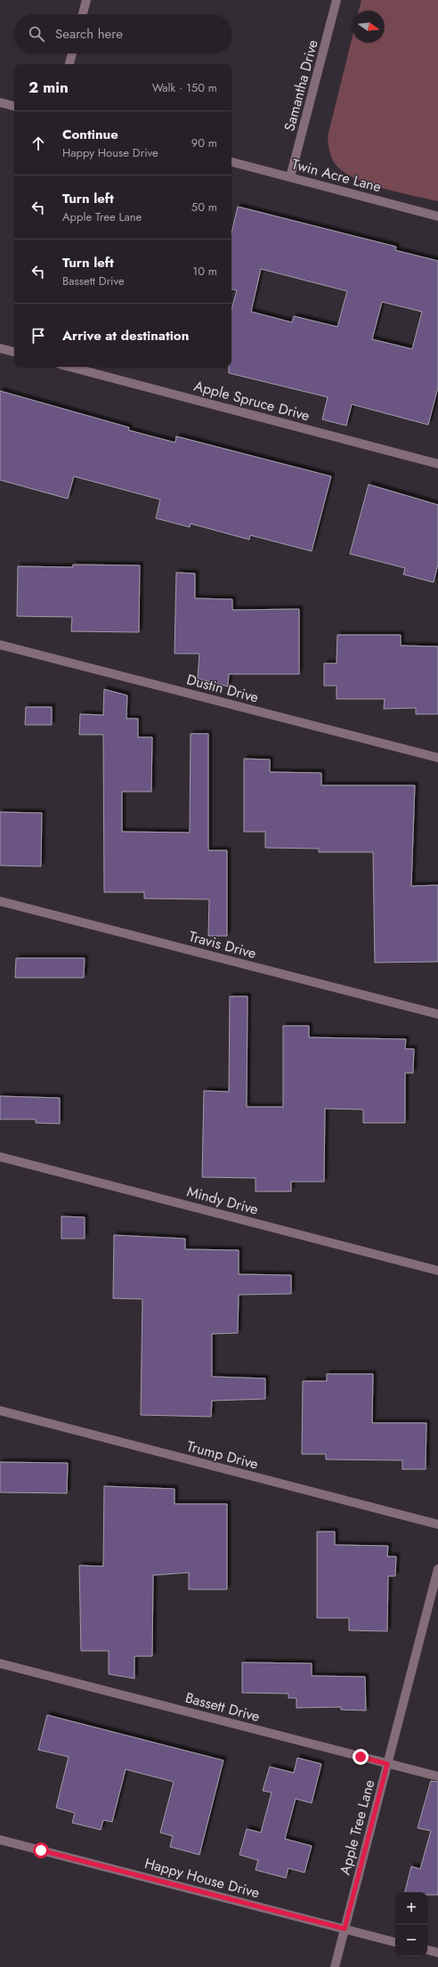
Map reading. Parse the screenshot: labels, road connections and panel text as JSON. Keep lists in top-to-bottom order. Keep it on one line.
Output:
{"streets":{"street":["Samantha Drive","Twin Acre Lane","Apple Spruce Drive","Dustin Drive","Travis Drive","Mindy Drive","Trump Drive","Bassett Drive","Apple Tree Lane","Happy House Drive"]},"crossings":[["Samantha Drive","Twin Acre Lane"],["Bassett Drive","Apple Tree Lane"],["Apple Tree Lane","Happy House Drive"]],"north":"right","page":{"search":"Search here","heading":["2 min","Walk · 150 m"],"list":[["Continue","Happy House Drive","90 m"],["Turn left","Apple Tree Lane","50 m"],["Turn left","Bassett Drive","10 m"],"Arrive at destination"],"map_buttons":["+","−"]}}
